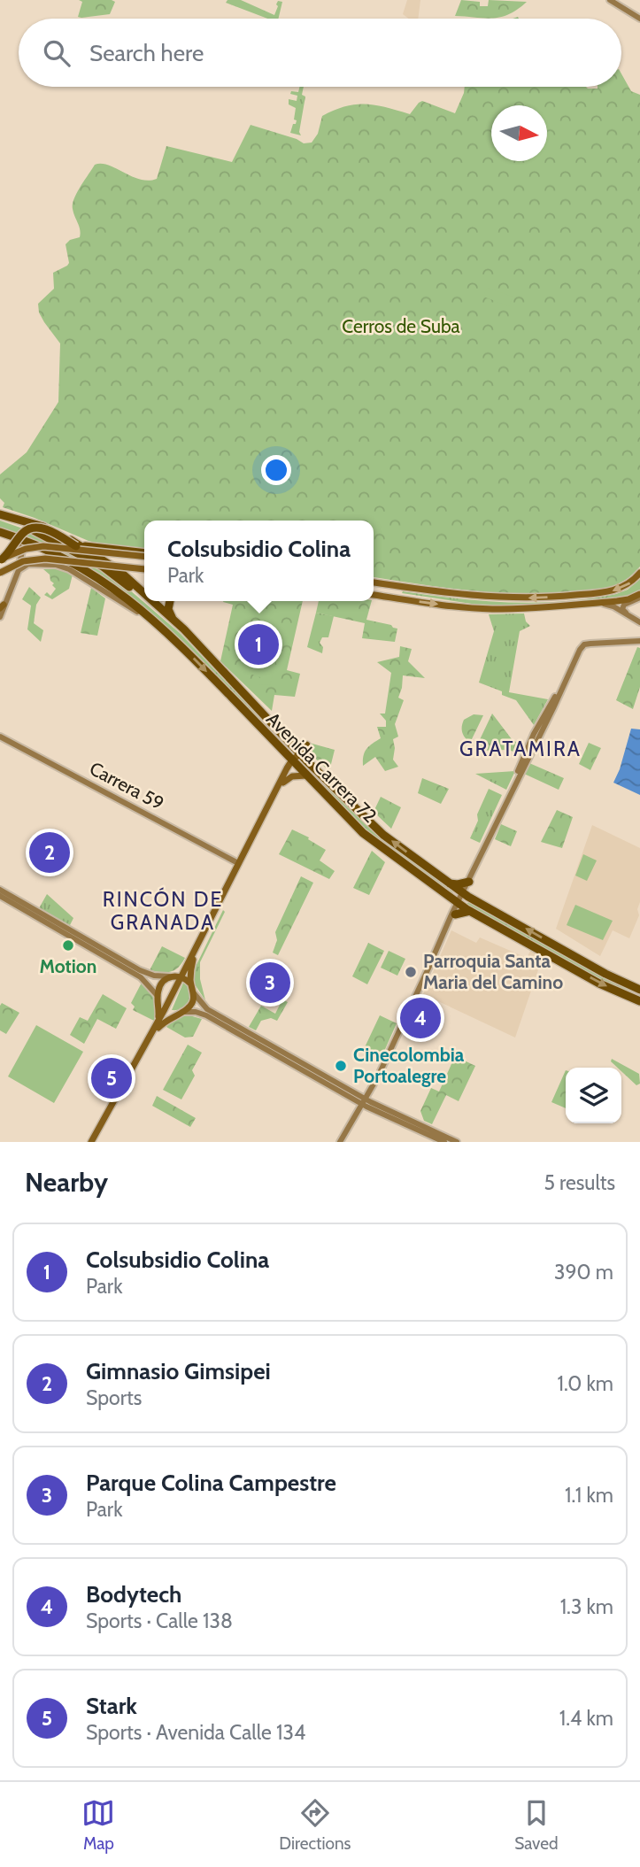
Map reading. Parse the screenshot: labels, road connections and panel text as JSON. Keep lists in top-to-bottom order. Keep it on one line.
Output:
{"streets":{"highway":["Avenida Carrera 72"],"main road":["Carrera 59"]},"districts":["GRATAMIRA","RINCÓN DE GRANADA"],"parks":["Cerros de Suba"],"places":["Motion","Parroquia Santa Maria del Camino","Cinecolombia Portoalegre"],"north":"right","page":{"search":"Search here","popup":["Colsubsidio Colina","Park"],"pins":["1","2","3","4","5"],"heading":["Nearby","5 results"],"list":[{"mark":"1","name":"Colsubsidio Colina","note":"Park","value":"390 m"},{"mark":"2","name":"Gimnasio Gimsipei","note":"Sports","value":"1.0 km"},{"mark":"3","name":"Parque Colina Campestre","note":"Park","value":"1.1 km"},{"mark":"4","name":"Bodytech","note":"Sports · Calle 138","value":"1.3 km"},{"mark":"5","name":"Stark","note":"Sports · Avenida Calle 134","value":"1.4 km"}],"nav":["Map","Directions","Saved"]}}
